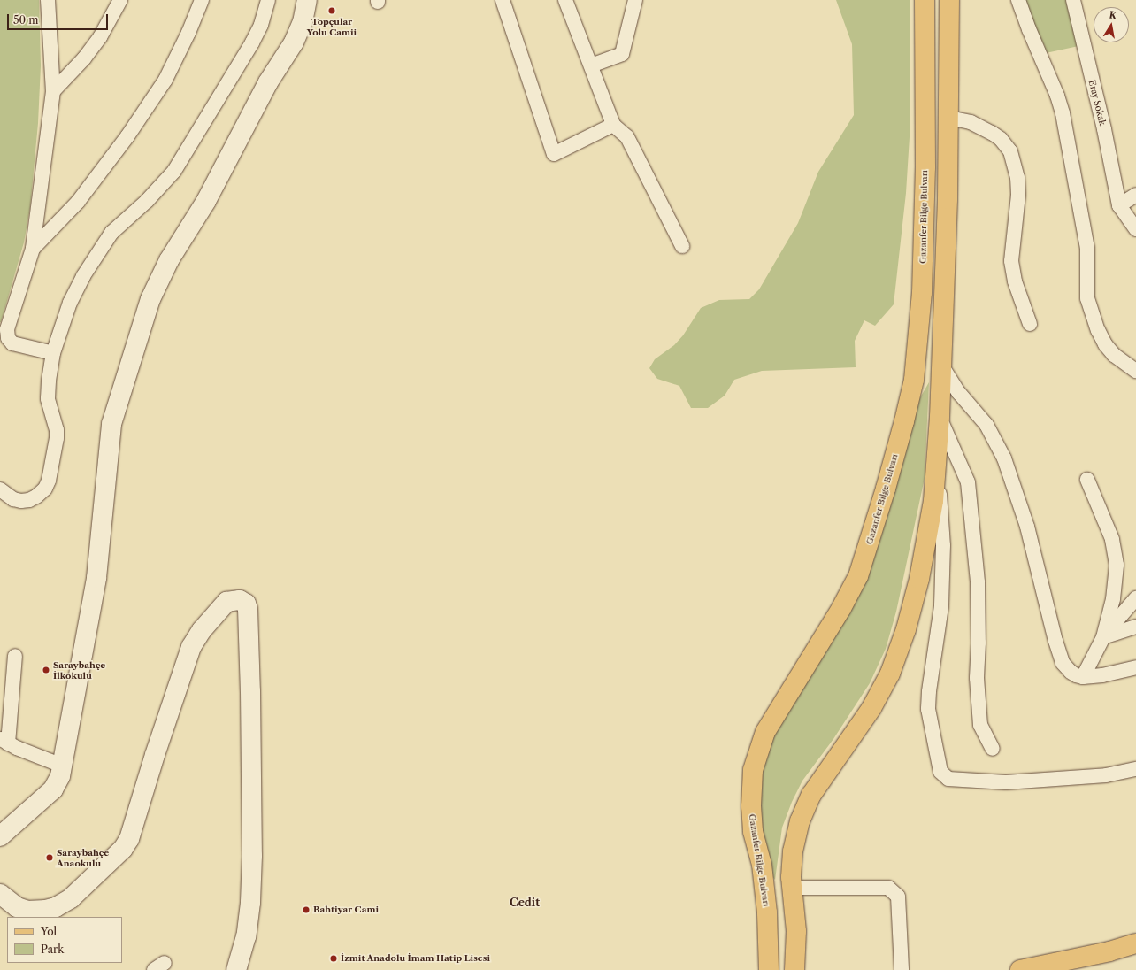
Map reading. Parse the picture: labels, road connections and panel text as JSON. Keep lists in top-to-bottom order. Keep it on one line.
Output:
{"streets":{"main road":["Gazanfer Bilge Bulvarı"],"street":["Eray Sokak"]},"districts":["Cedit"],"places":["Topçular Yolu Camii","Saraybahçe İlkokulu","Saraybahçe Anaokulu","Bahtiyar Cami","İzmit Anadolu İmam Hatip Lisesi"],"legend":["Yol","Park"],"scale_bar":"50 m","north":"top"}
